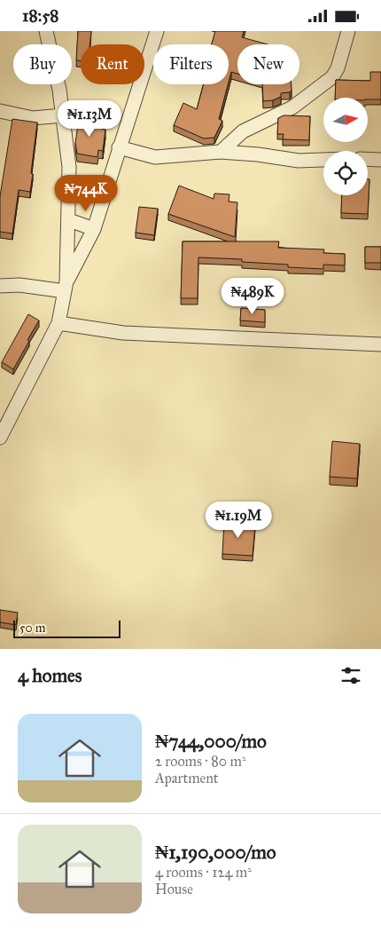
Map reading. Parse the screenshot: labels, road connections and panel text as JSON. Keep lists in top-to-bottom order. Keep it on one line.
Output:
{"scale_bar":"50 m","north":"right","page":{"status":"18:58","chip":["Buy","Rent","Filters","New"],"price":["₦1.13M","₦744K","₦489K","₦1.19M"],"scale":"50 m","heading":"4 homes","list":[{"name":"₦744,000/mo","note":"2 rooms · 80 m² · Apartment"},{"name":"₦1,190,000/mo","note":"4 rooms · 124 m² · House"}]}}
